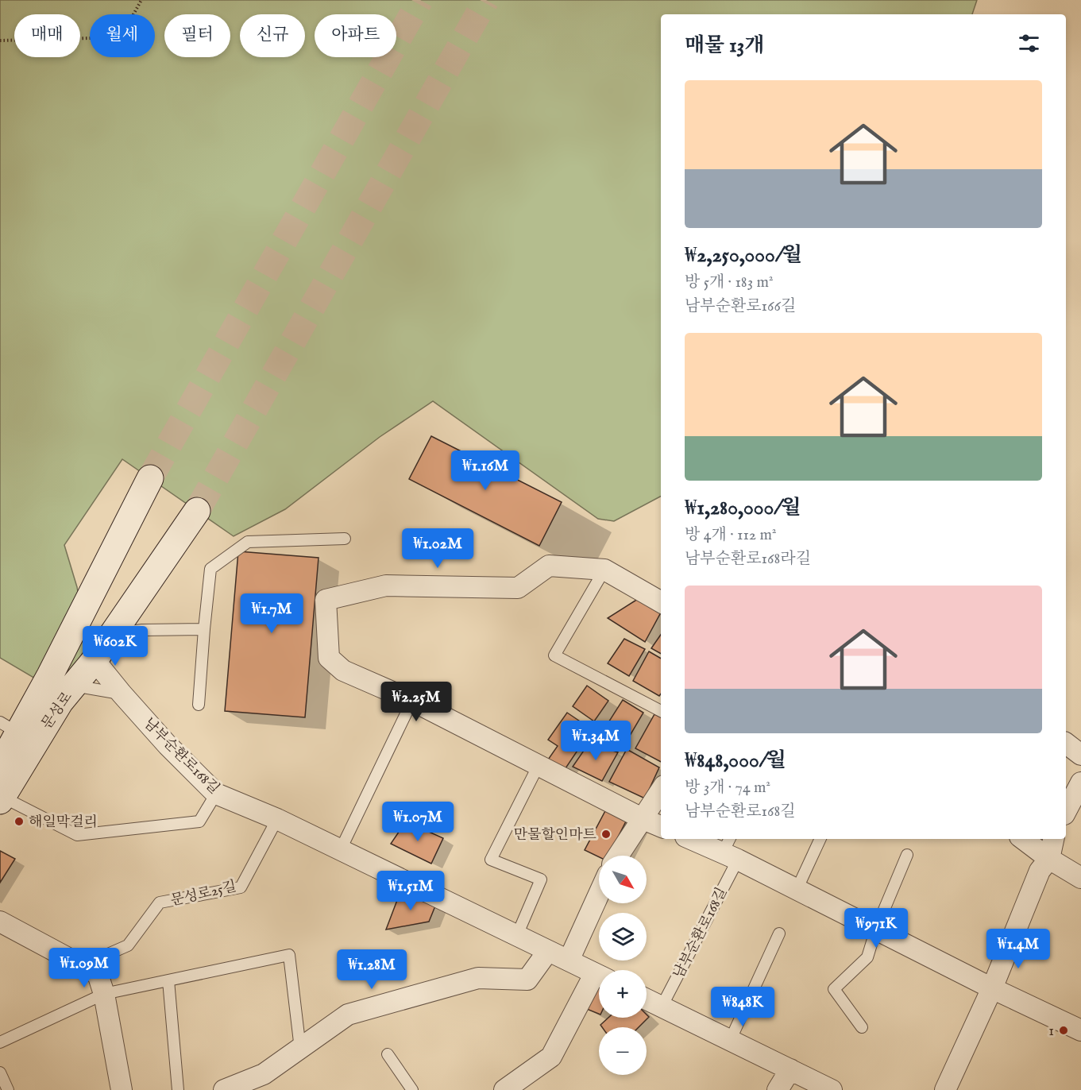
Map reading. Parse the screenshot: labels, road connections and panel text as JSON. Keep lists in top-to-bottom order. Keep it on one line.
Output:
{"streets":{"main road":["문성로"],"street":["남부순환로168길"],"lane":["문성로25길"]},"crossings":[["문성로","남부순환로168길"],["남부순환로168길","문성로25길"]],"places":["해일막걸리","만물할인마트","1"],"north":"bottom right","page":{"chip":["매매","월세","필터","신규","아파트"],"heading":"매물 13개","list":[{"name":"₩2,250,000/월","note":"방 5개 · 183 m² · 남부순환로166길"},{"name":"₩1,280,000/월","note":"방 4개 · 112 m² · 남부순환로168라길"},{"name":"₩848,000/월","note":"방 3개 · 74 m² · 남부순환로168길"}],"price":["₩1.16M","₩1.02M","₩1.7M","₩602K","₩2.25M","₩1.34M","₩1.07M","₩1.51M","₩971K","₩1.4M","₩1.09M","₩1.28M","₩848K"],"map_buttons":["+","−"]}}
